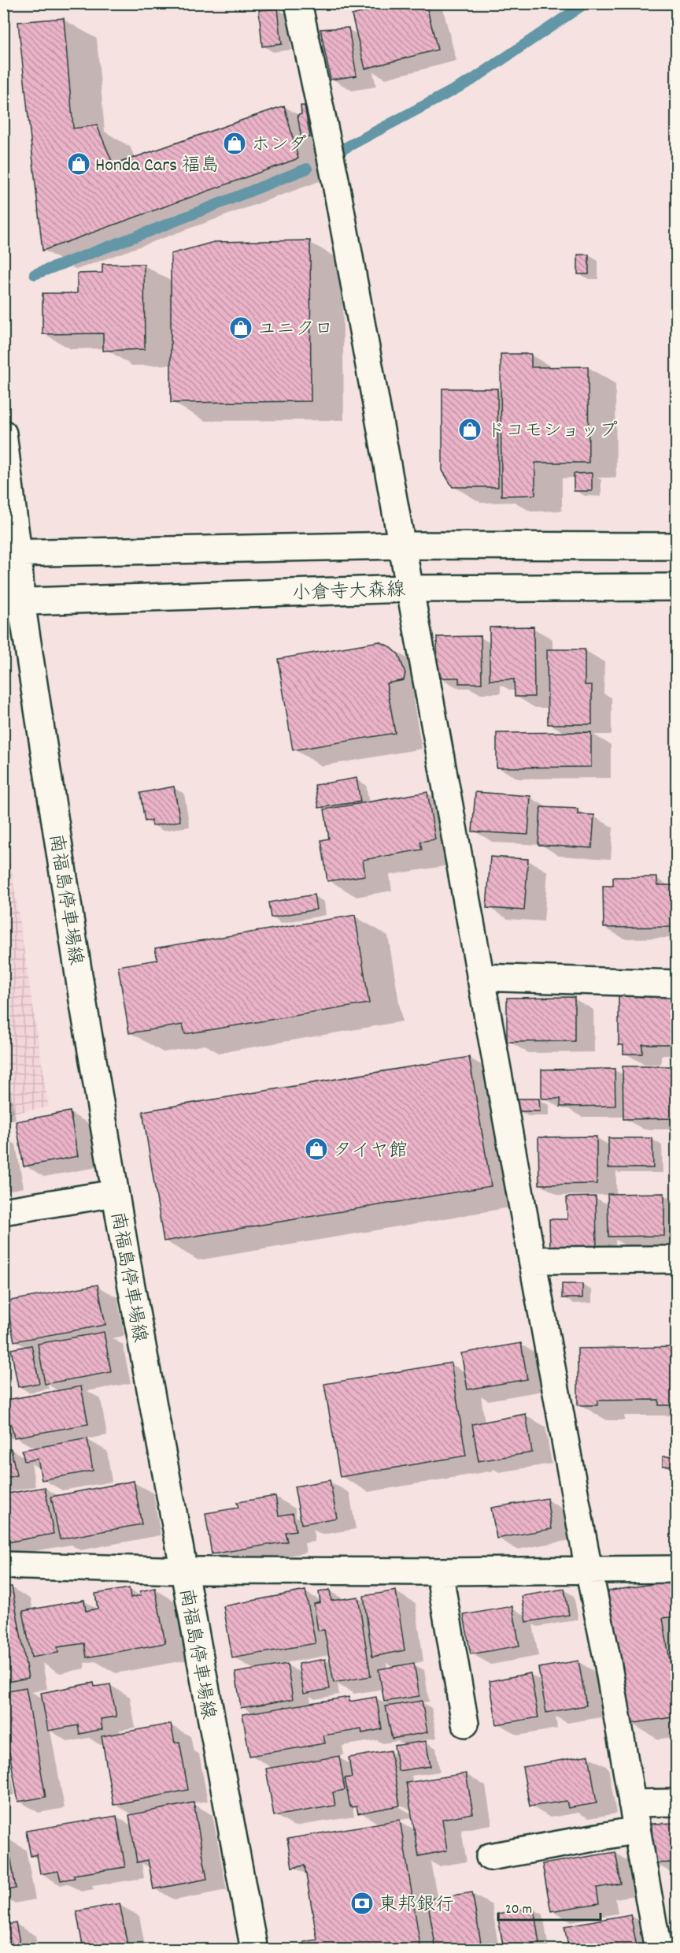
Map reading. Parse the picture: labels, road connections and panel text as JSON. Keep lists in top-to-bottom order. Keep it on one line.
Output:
{"streets":{"street":["小倉寺大森線","南福島停車場線"]},"crossings":[["小倉寺大森線","南福島停車場線"]],"places":{"shop":["ホンダ","Honda Cars 福島","ユニクロ","ドコモショップ","タイヤ館"],"bank":["東邦銀行"]},"scale_bar":"20 m"}
